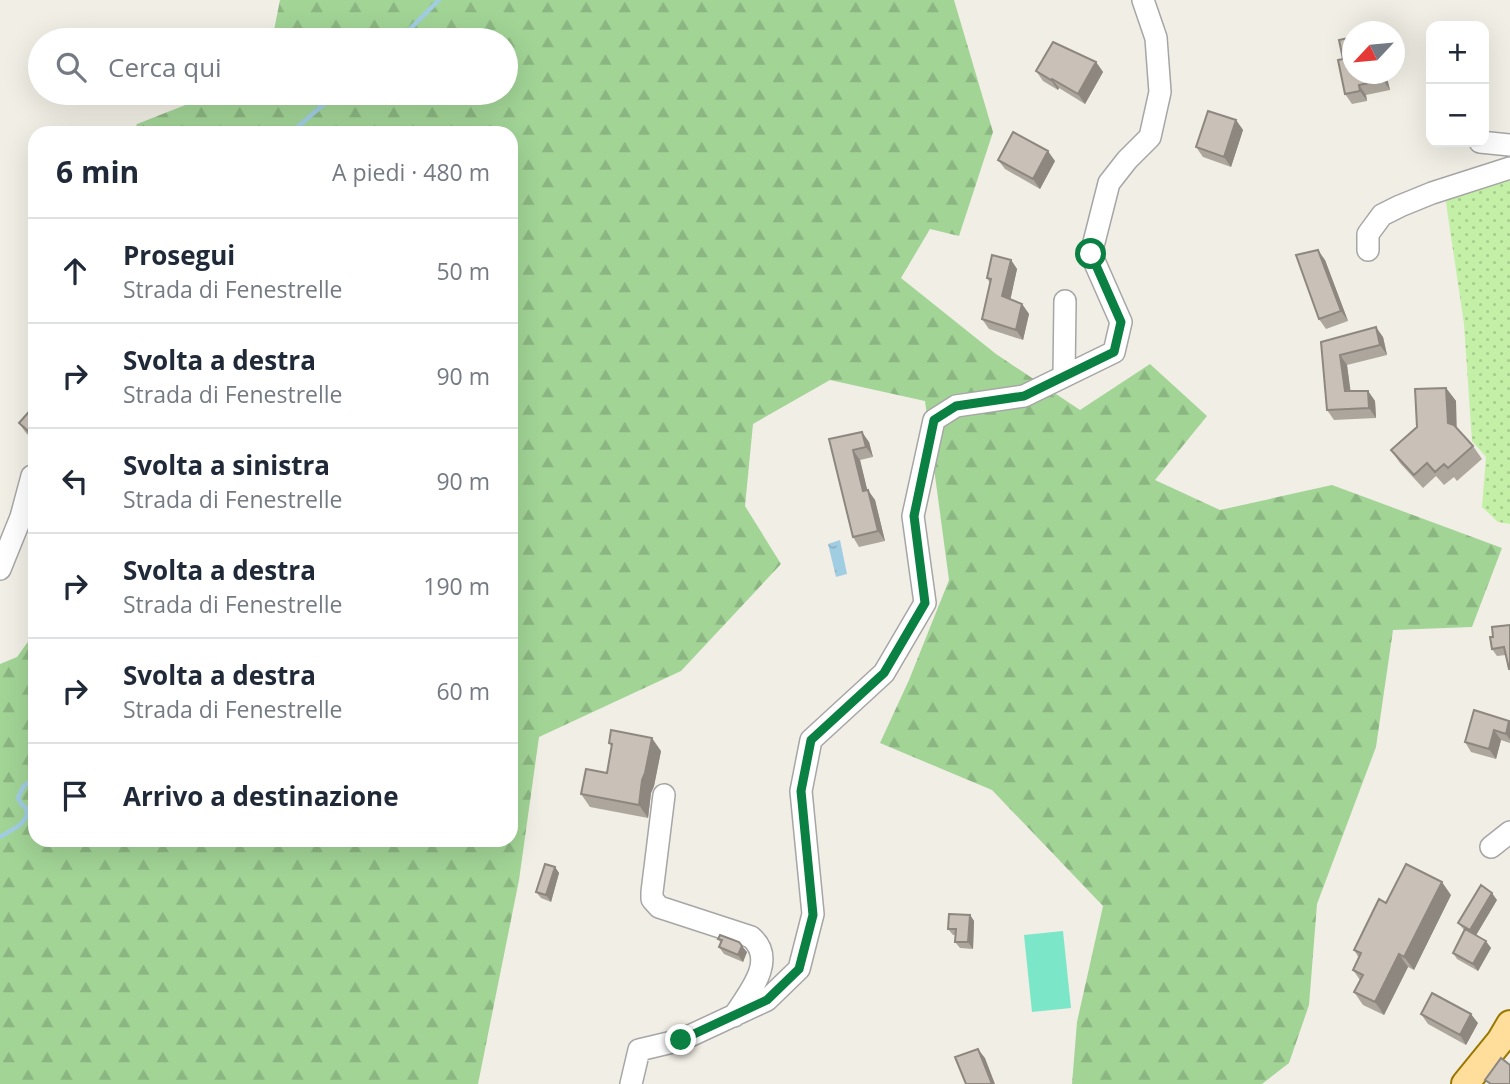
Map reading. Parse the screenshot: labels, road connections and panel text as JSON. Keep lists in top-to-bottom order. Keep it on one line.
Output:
{"north":"bottom left","page":{"map_buttons":["+","−"],"search":"Cerca qui","heading":["6 min","A piedi · 480 m"],"list":[["Prosegui","Strada di Fenestrelle","50 m"],["Svolta a destra","Strada di Fenestrelle","90 m"],["Svolta a sinistra","Strada di Fenestrelle","90 m"],["Svolta a destra","Strada di Fenestrelle","190 m"],["Svolta a destra","Strada di Fenestrelle","60 m"],"Arrivo a destinazione"]}}
